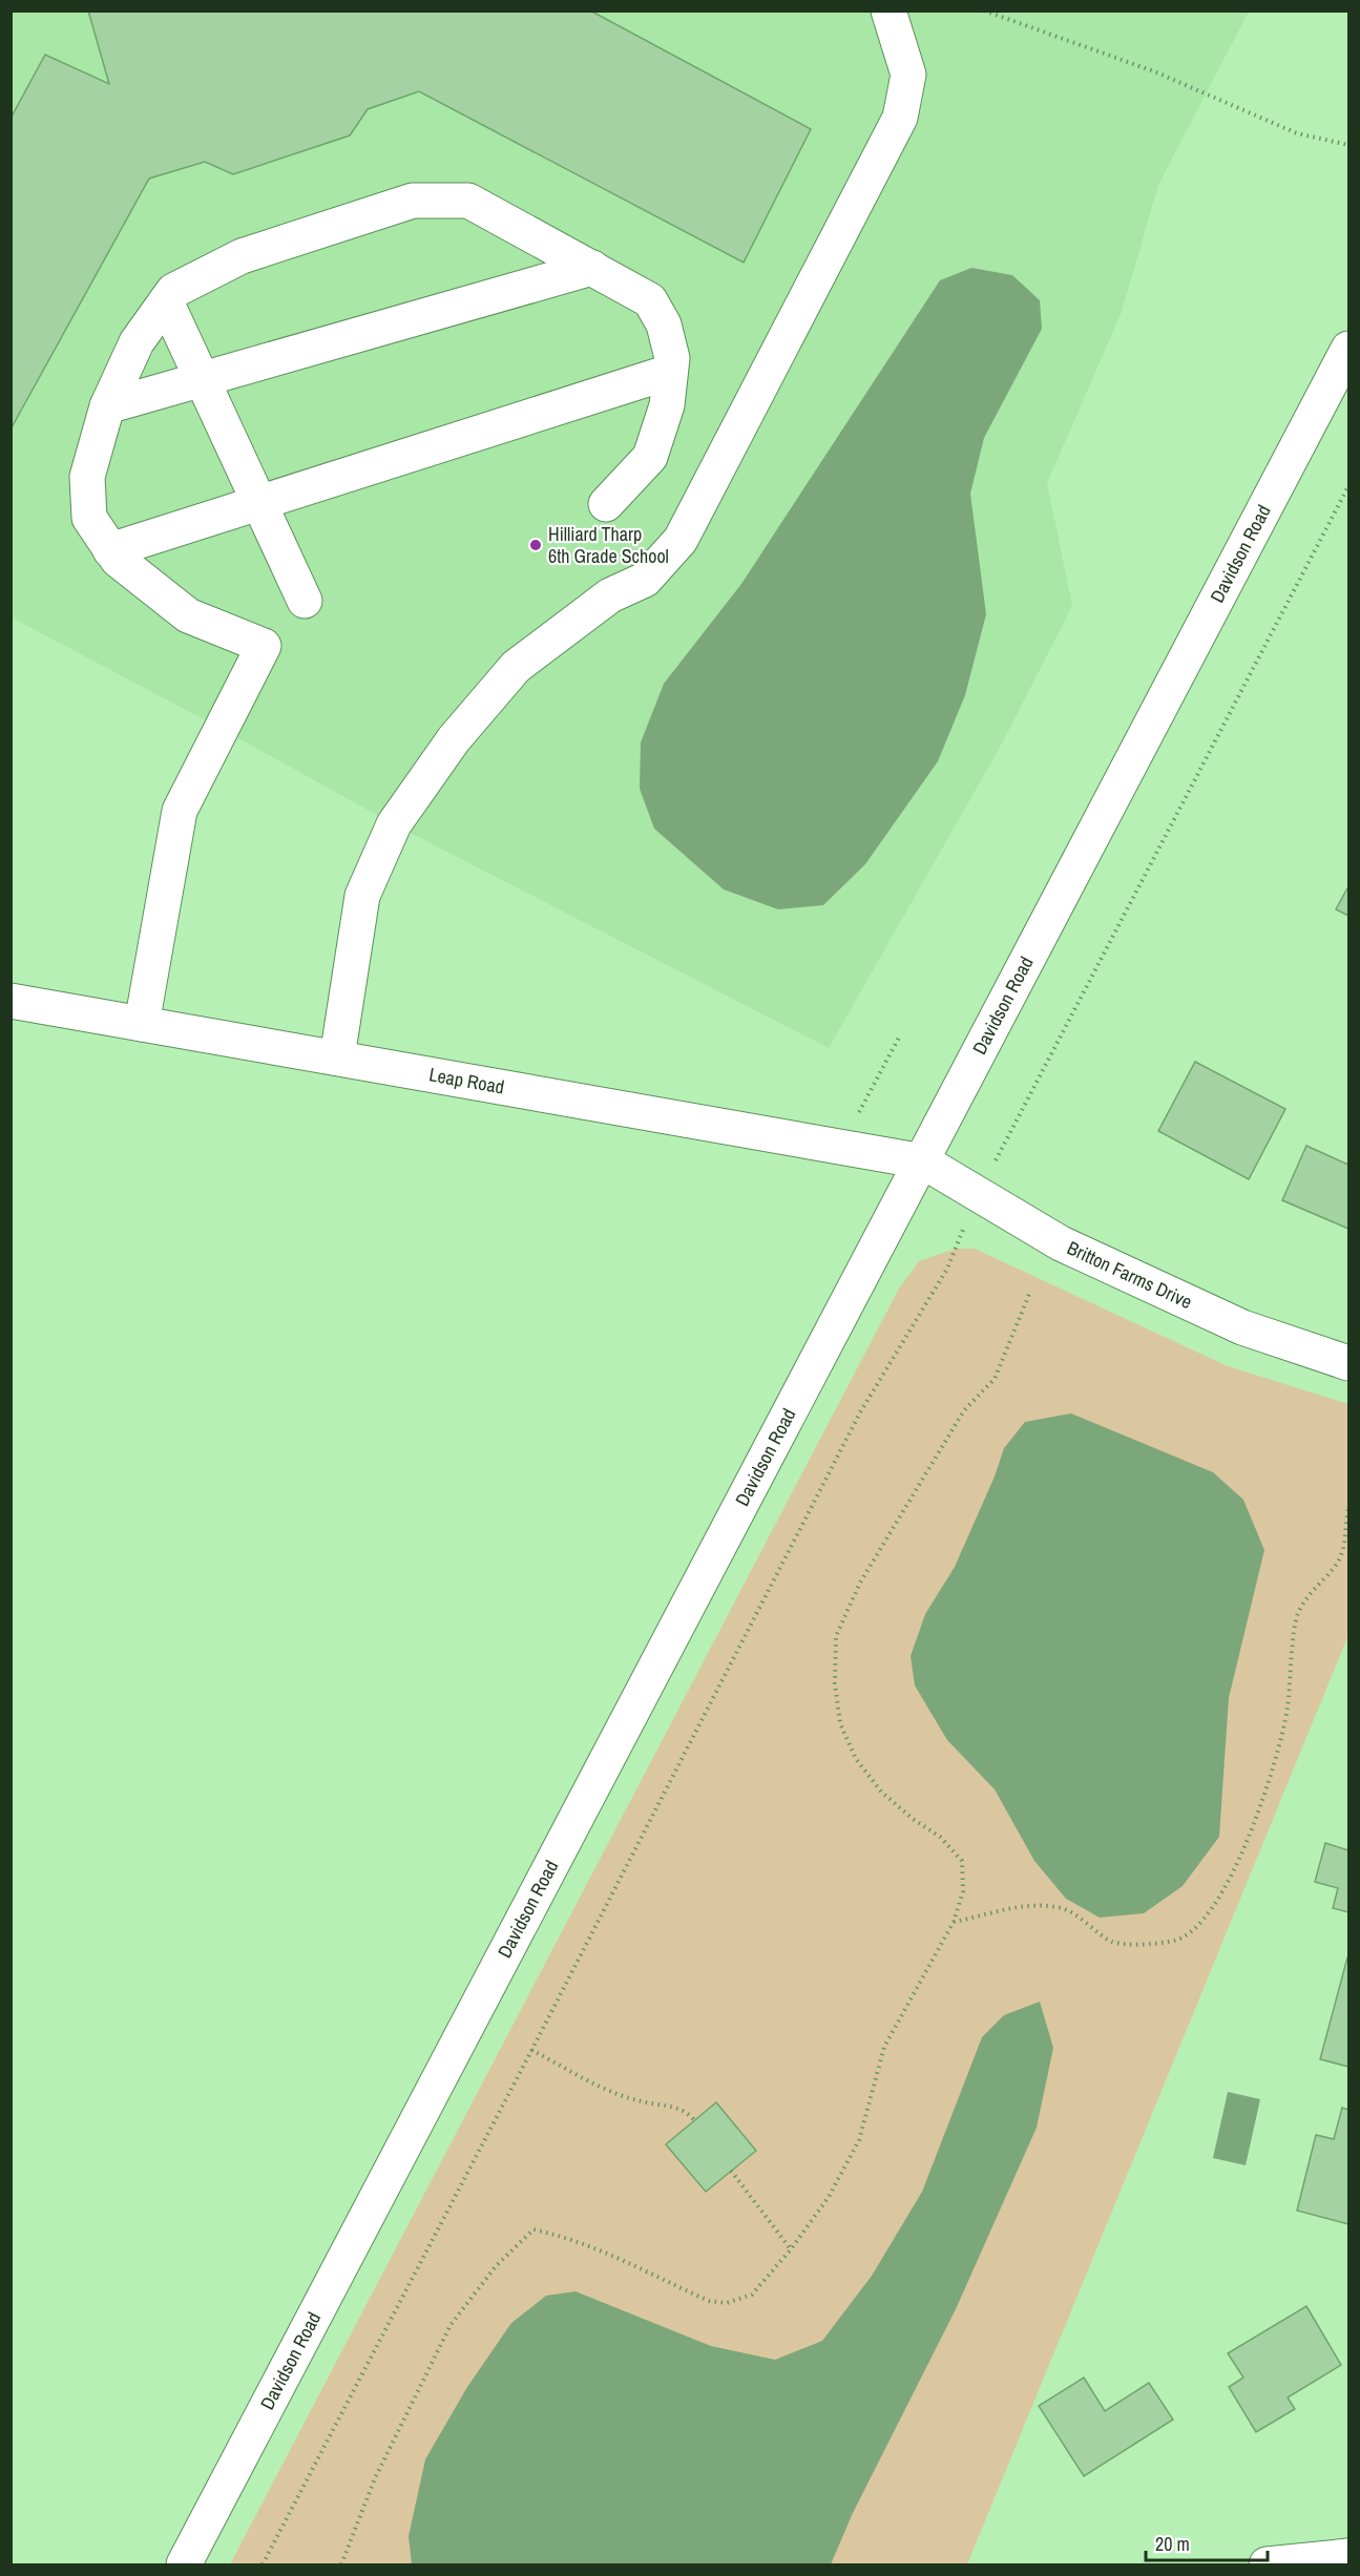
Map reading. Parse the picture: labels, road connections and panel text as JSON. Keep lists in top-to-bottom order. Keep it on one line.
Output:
{"streets":{"main road":["Davidson Road","Leap Road","Britton Farms Drive"]},"crossings":[["Davidson Road","Leap Road"],["Davidson Road","Britton Farms Drive"],["Leap Road","Britton Farms Drive"]],"places":["Hilliard Tharp 6th Grade School"],"scale_bar":"20 m"}
